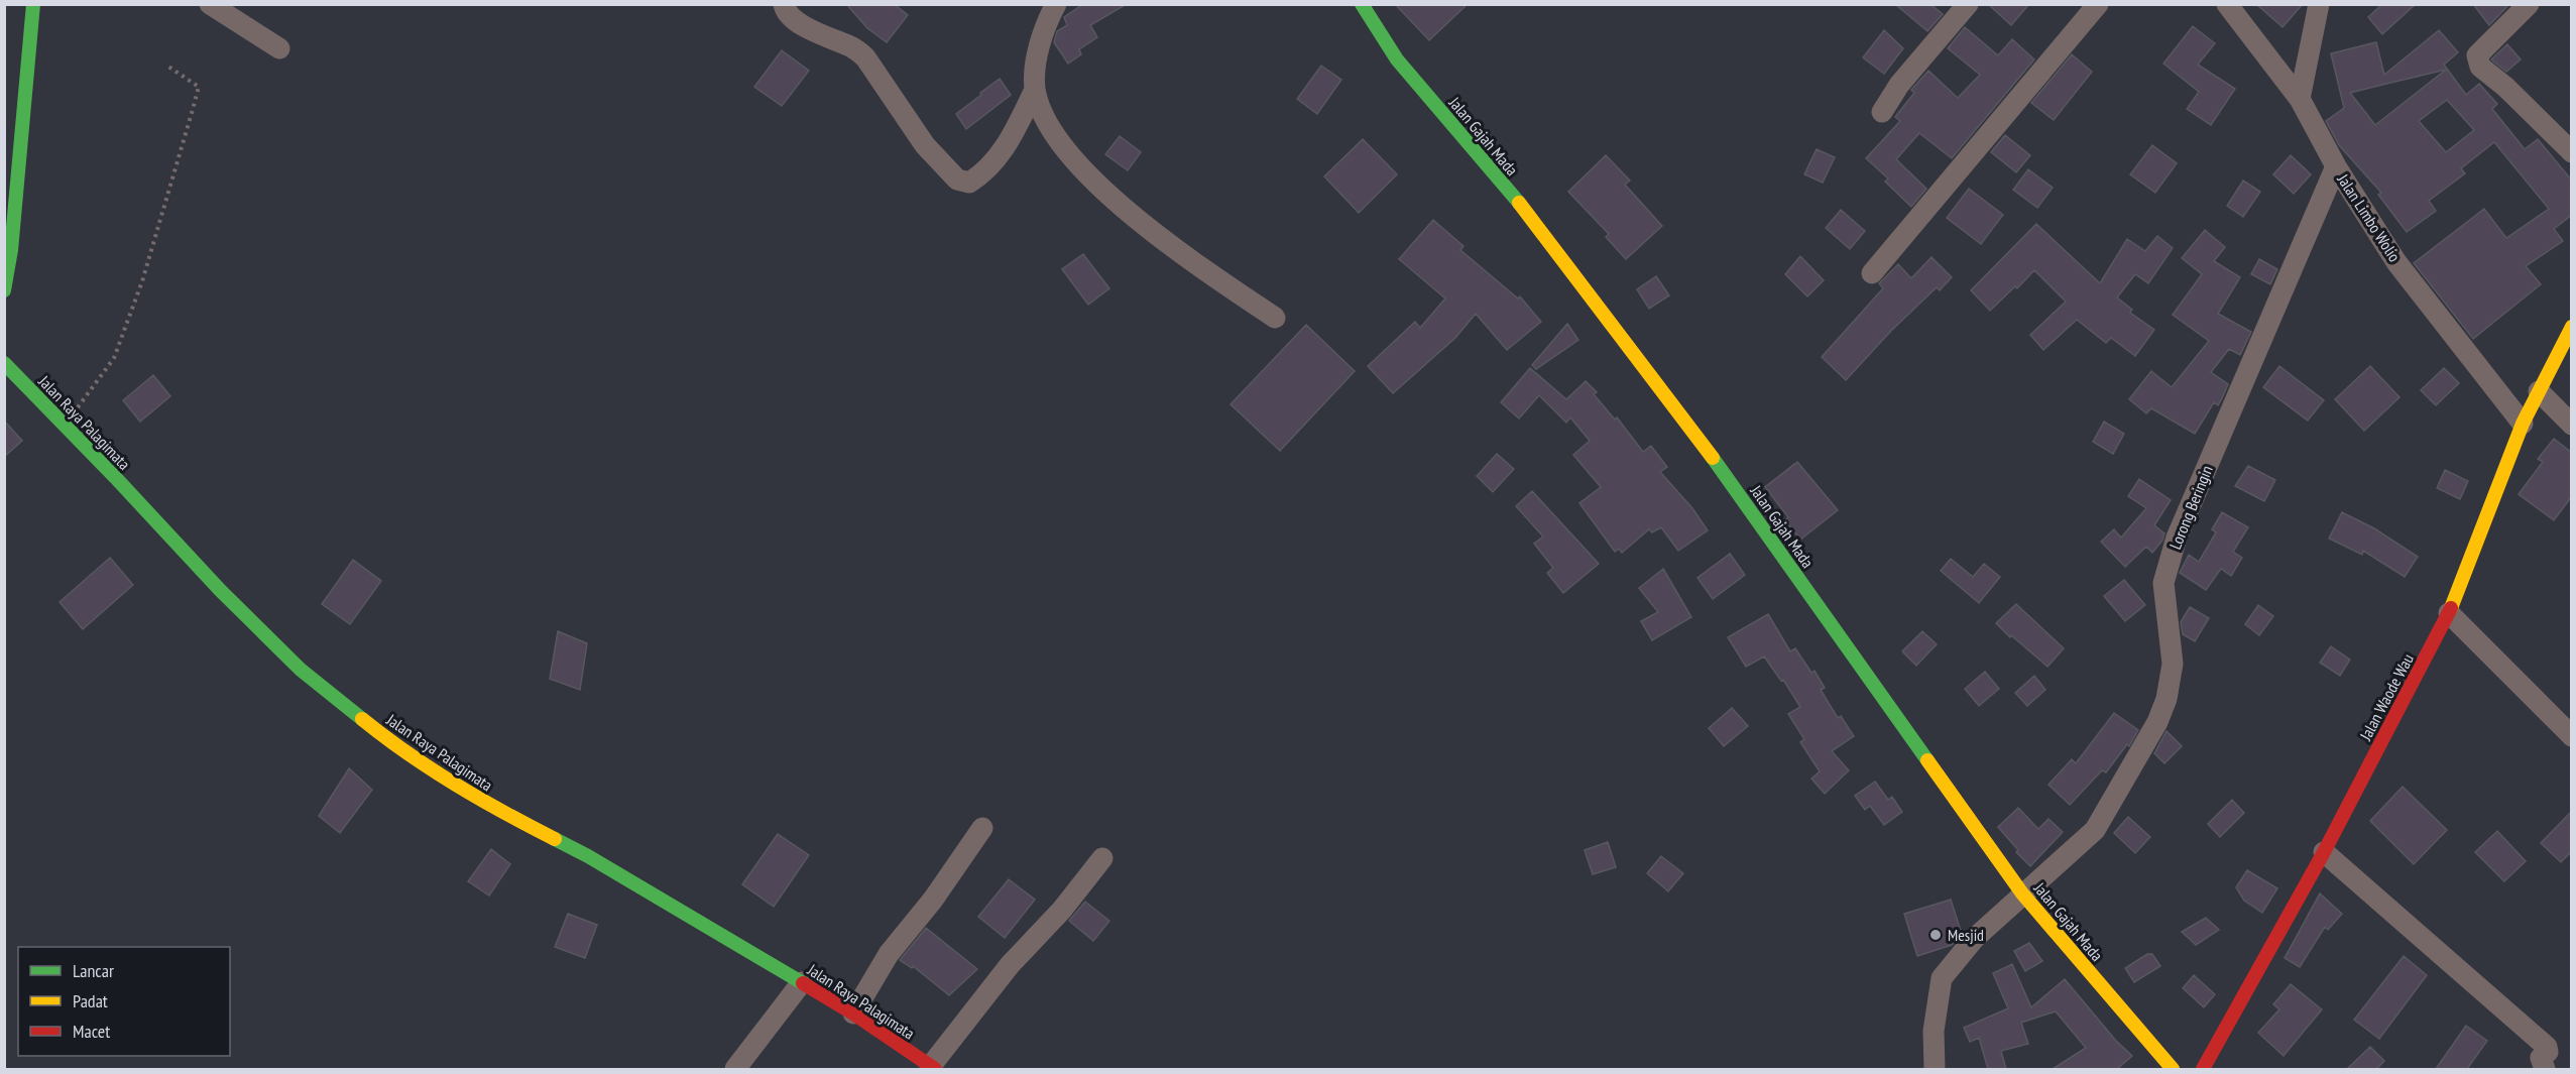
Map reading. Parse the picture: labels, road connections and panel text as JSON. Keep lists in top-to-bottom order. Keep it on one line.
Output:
{"streets":{"main road":["Jalan Gajah Mada","Jalan Raya Palagimata","Jalan Waode Wau"],"street":["Jalan Limbo Wolio","Lorong Beringin"]},"crossings":[["Jalan Gajah Mada","Lorong Beringin"],["Jalan Limbo Wolio","Lorong Beringin"],["Jalan Limbo Wolio","Jalan Waode Wau"]],"places":["Mesjid"],"legend":["Lancar","Padat","Macet"]}
